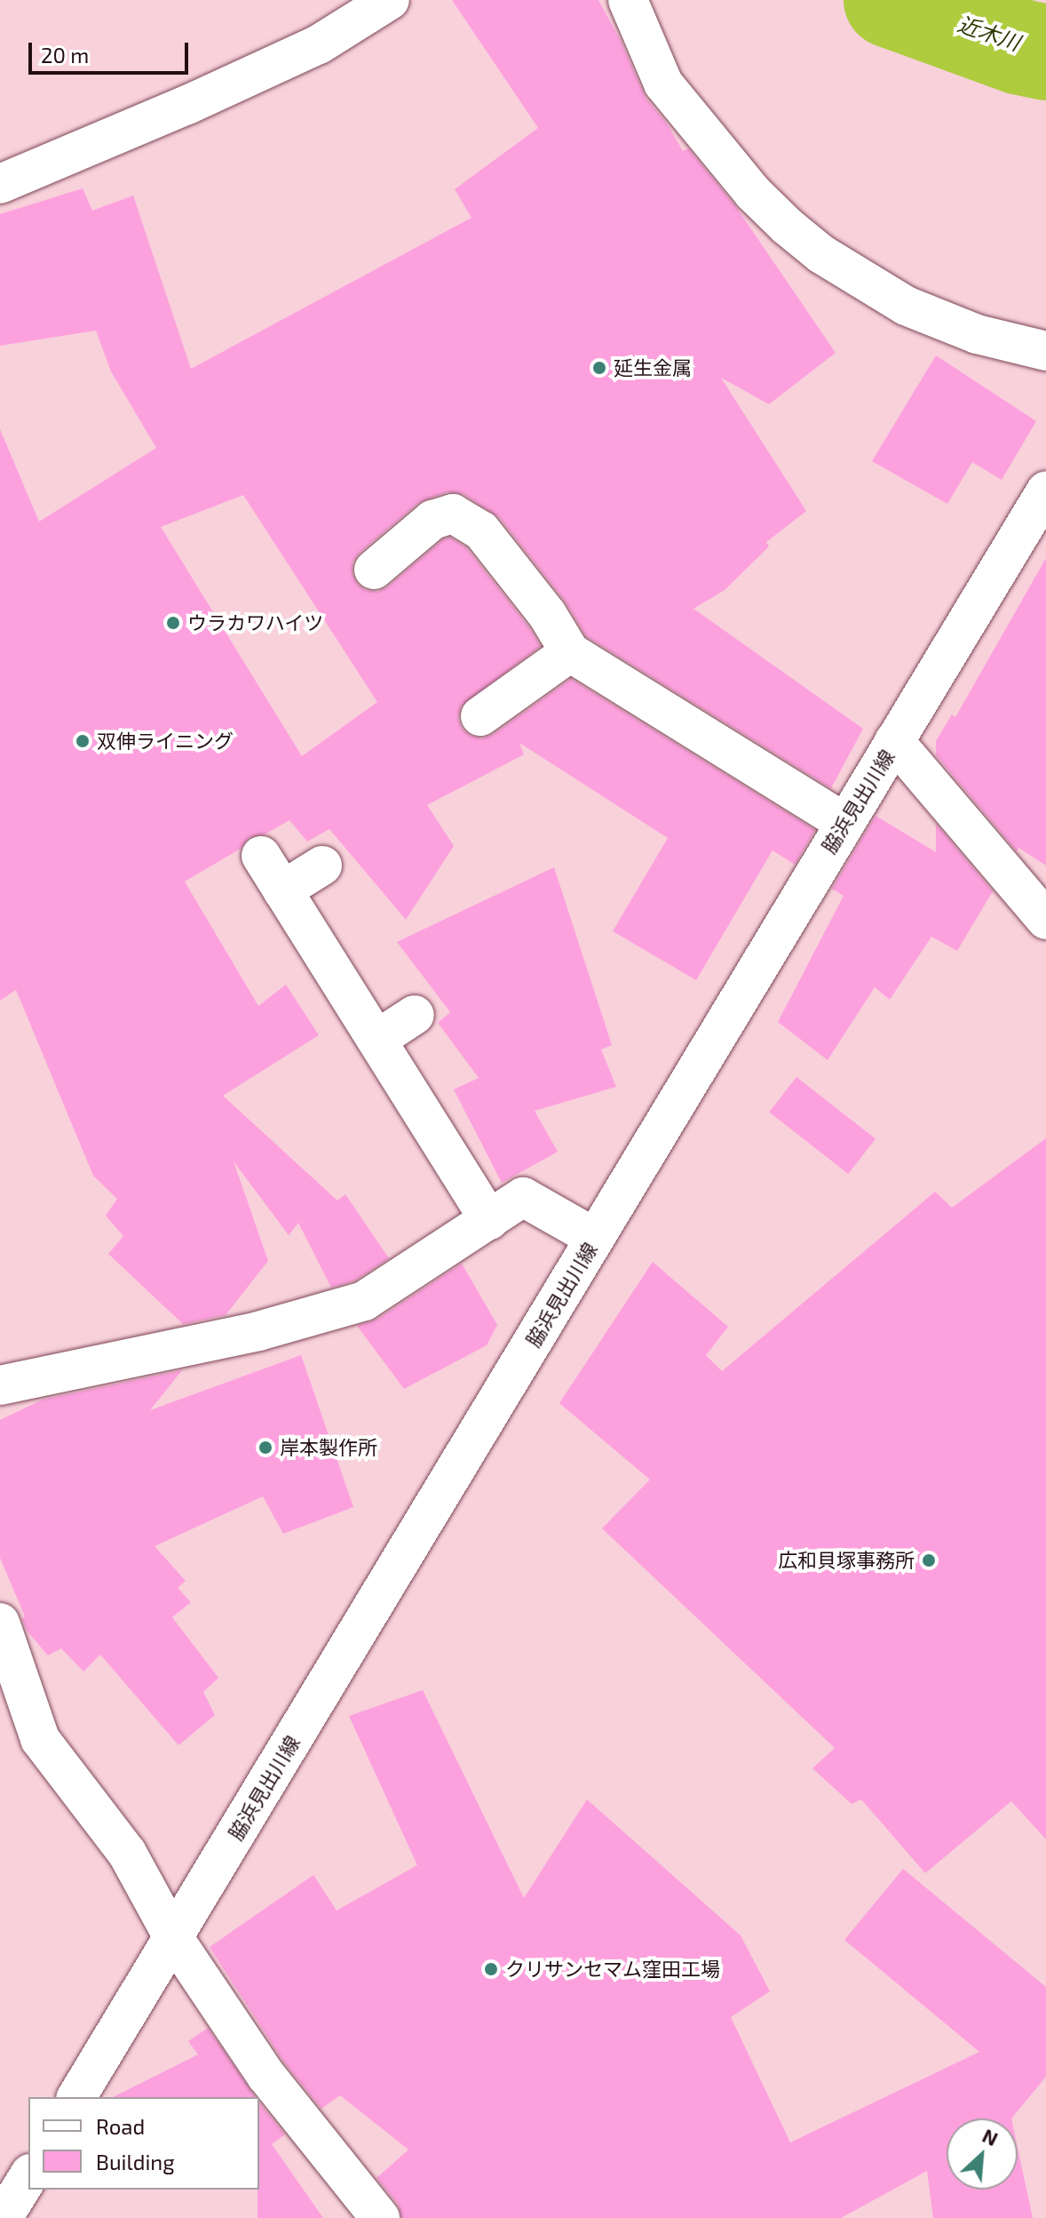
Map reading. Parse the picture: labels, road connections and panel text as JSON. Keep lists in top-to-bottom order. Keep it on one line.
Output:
{"streets":{"street":["脇浜見出川線"]},"water":["近木川"],"places":["延生金属","ウラカワハイツ","双伸ライニング","岸本製作所","広和貝塚事務所","クリサンセマム窪田工場"],"legend":["Road","Building"],"scale_bar":"20 m","north":"top right"}
